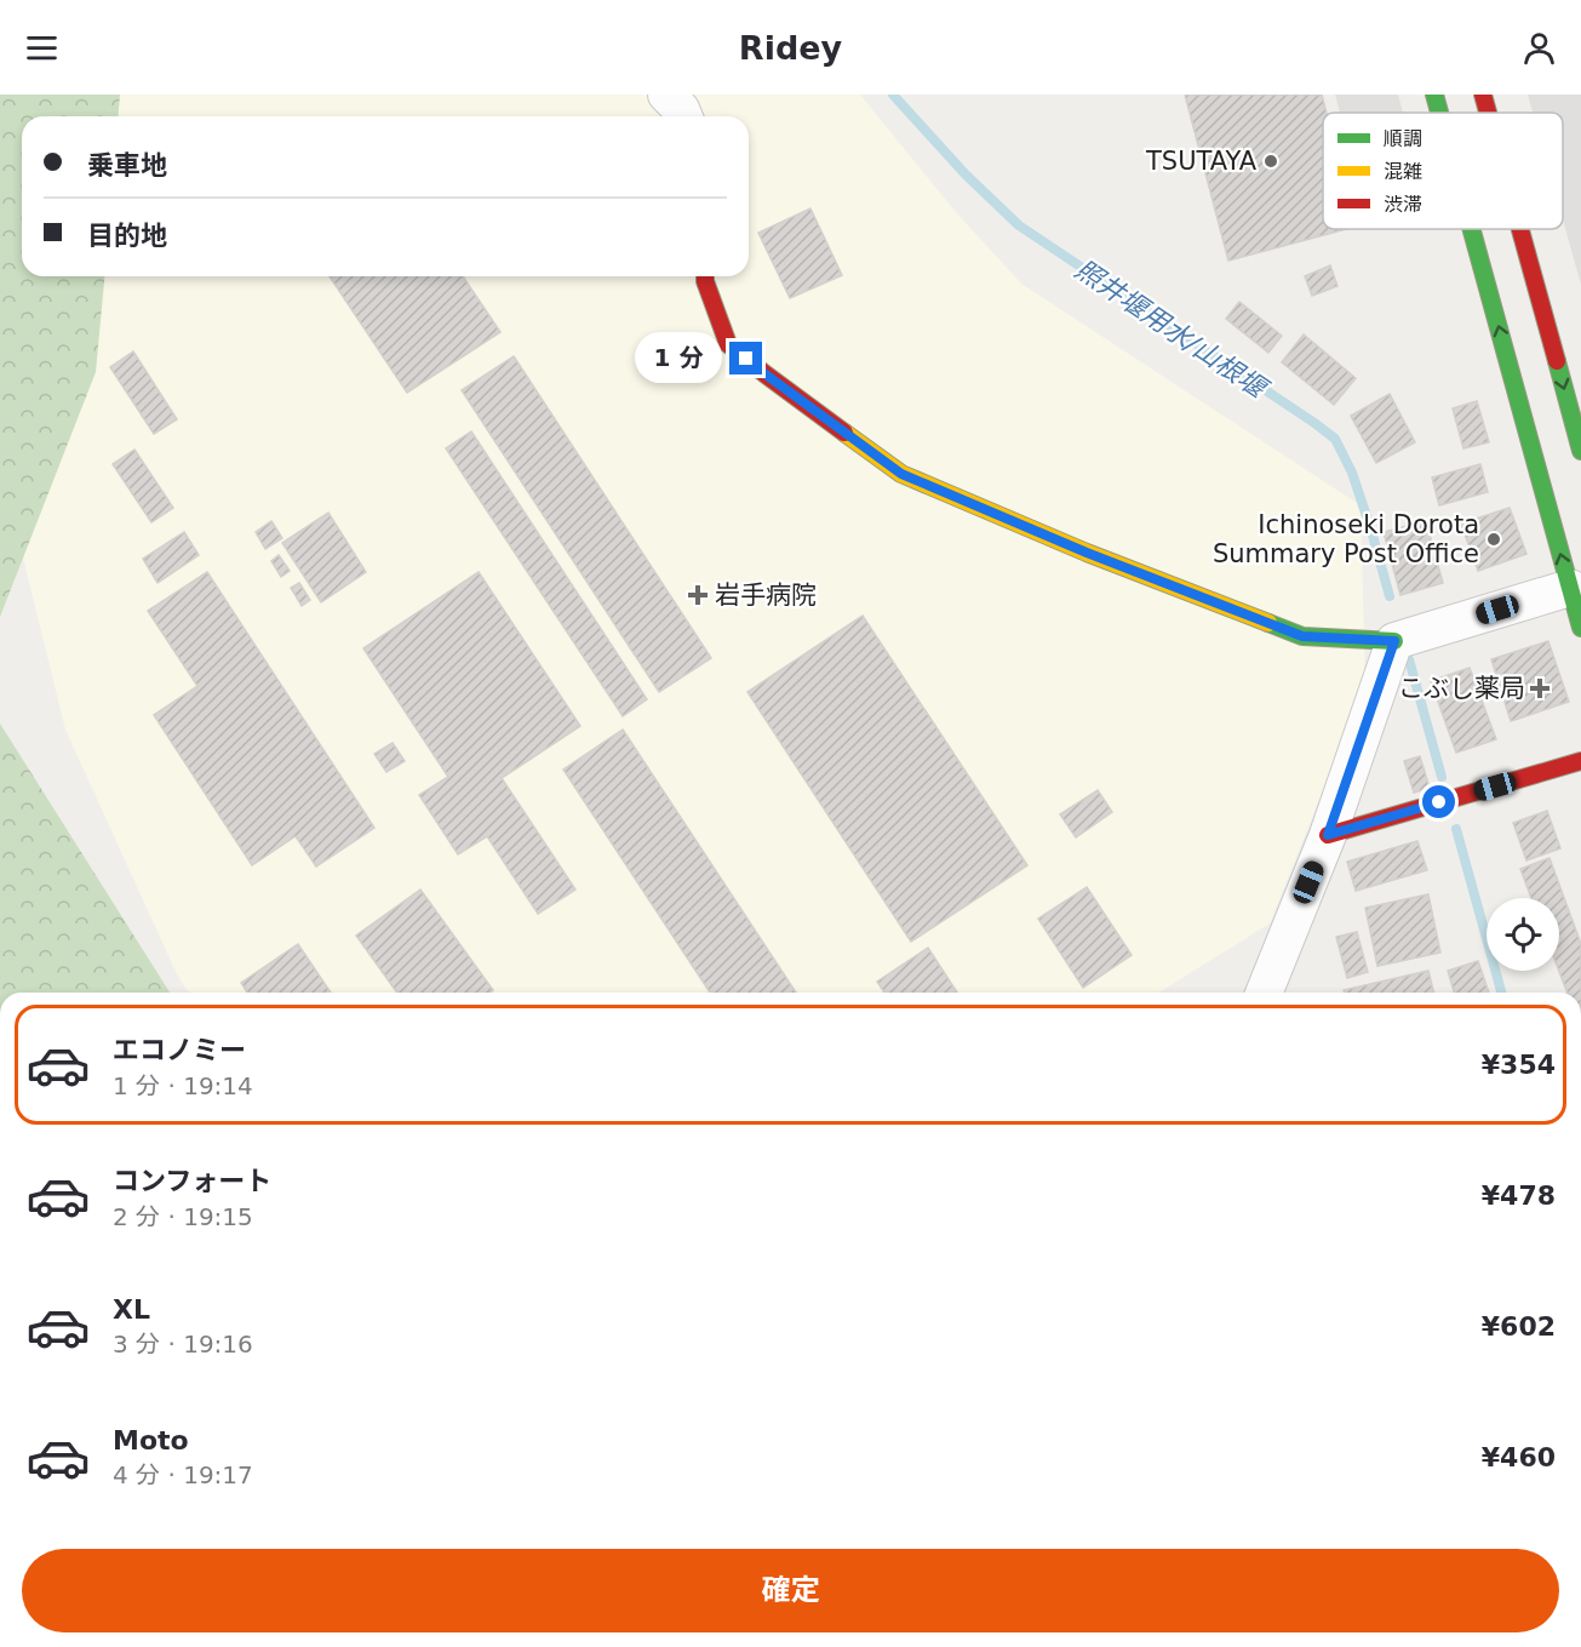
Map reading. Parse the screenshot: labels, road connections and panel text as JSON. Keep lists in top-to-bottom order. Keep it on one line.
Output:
{"water":["照井堰用水/山根堰"],"places":{"other":["TSUTAYA","Ichinoseki Dorota Summary Post Office"],"health":["岩手病院","こぶし薬局"]},"legend":["順調","混雑","渋滞"],"page":{"header":"Ridey","banner":["乗車地","目的地"],"bubble":"1 分","list":[{"name":"エコノミー","note":"1 分 · 19:14","value":"¥354"},{"name":"コンフォート","note":"2 分 · 19:15","value":"¥478"},{"name":"XL","note":"3 分 · 19:16","value":"¥602"},{"name":"Moto","note":"4 分 · 19:17","value":"¥460"}],"buttons":"確定"}}
